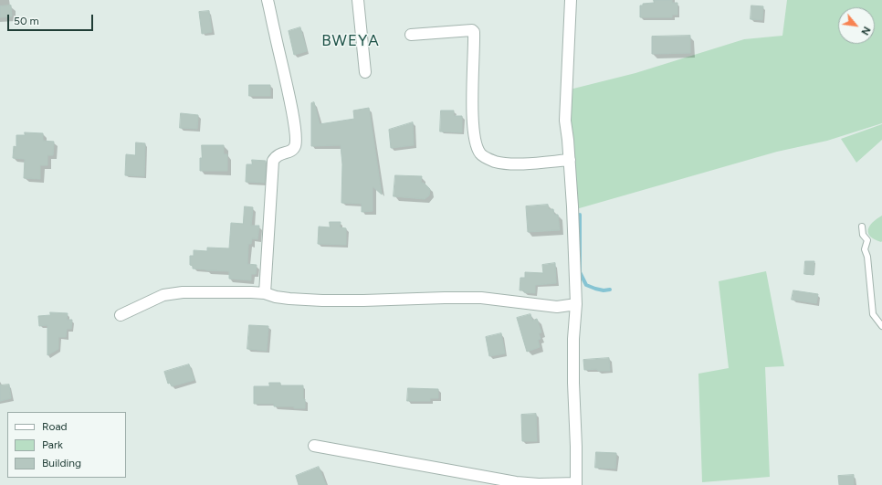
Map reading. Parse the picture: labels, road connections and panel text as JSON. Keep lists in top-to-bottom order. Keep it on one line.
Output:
{"districts":["BWEYA"],"legend":["Road","Park","Building"],"scale_bar":"50 m","north":"bottom right"}
